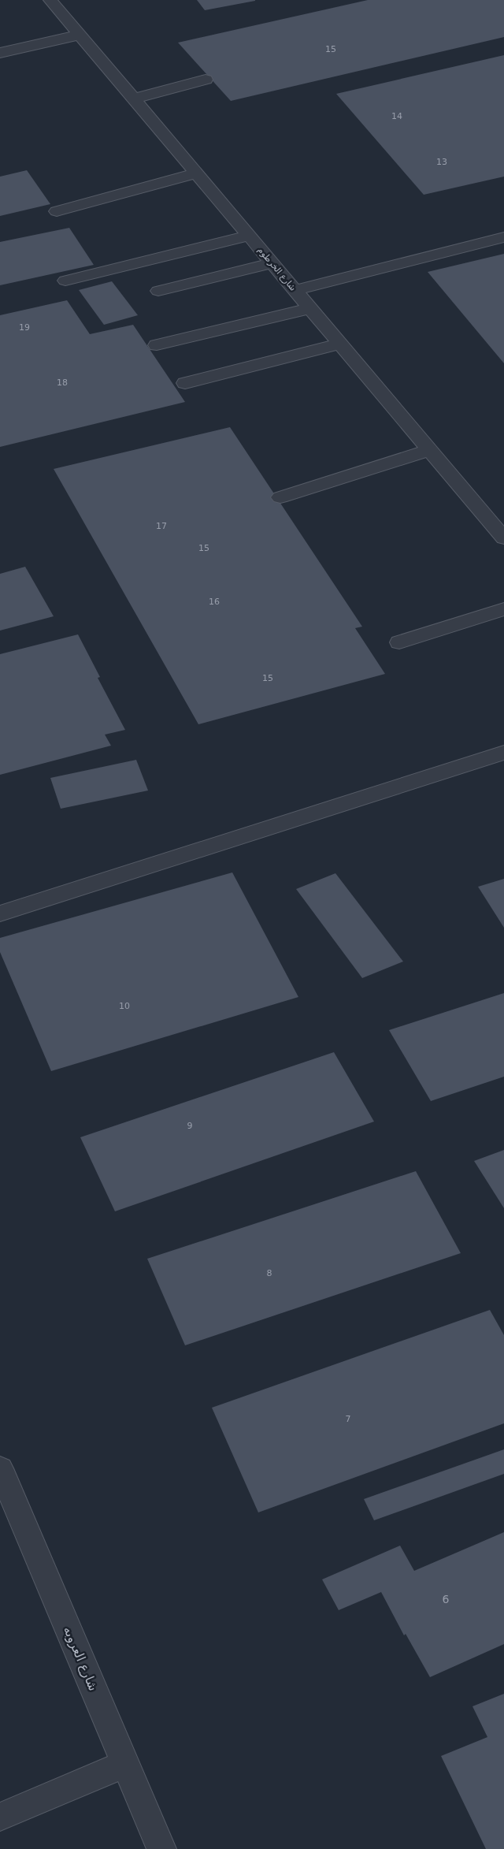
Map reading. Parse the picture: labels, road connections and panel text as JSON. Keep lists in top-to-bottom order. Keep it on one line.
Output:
{"streets":{"lane":["شارع الخرطوم","شارع العروبه"]},"house_numbers":["15","14","13","19","18","17","15","16","15","10","9","8","7","6"]}
